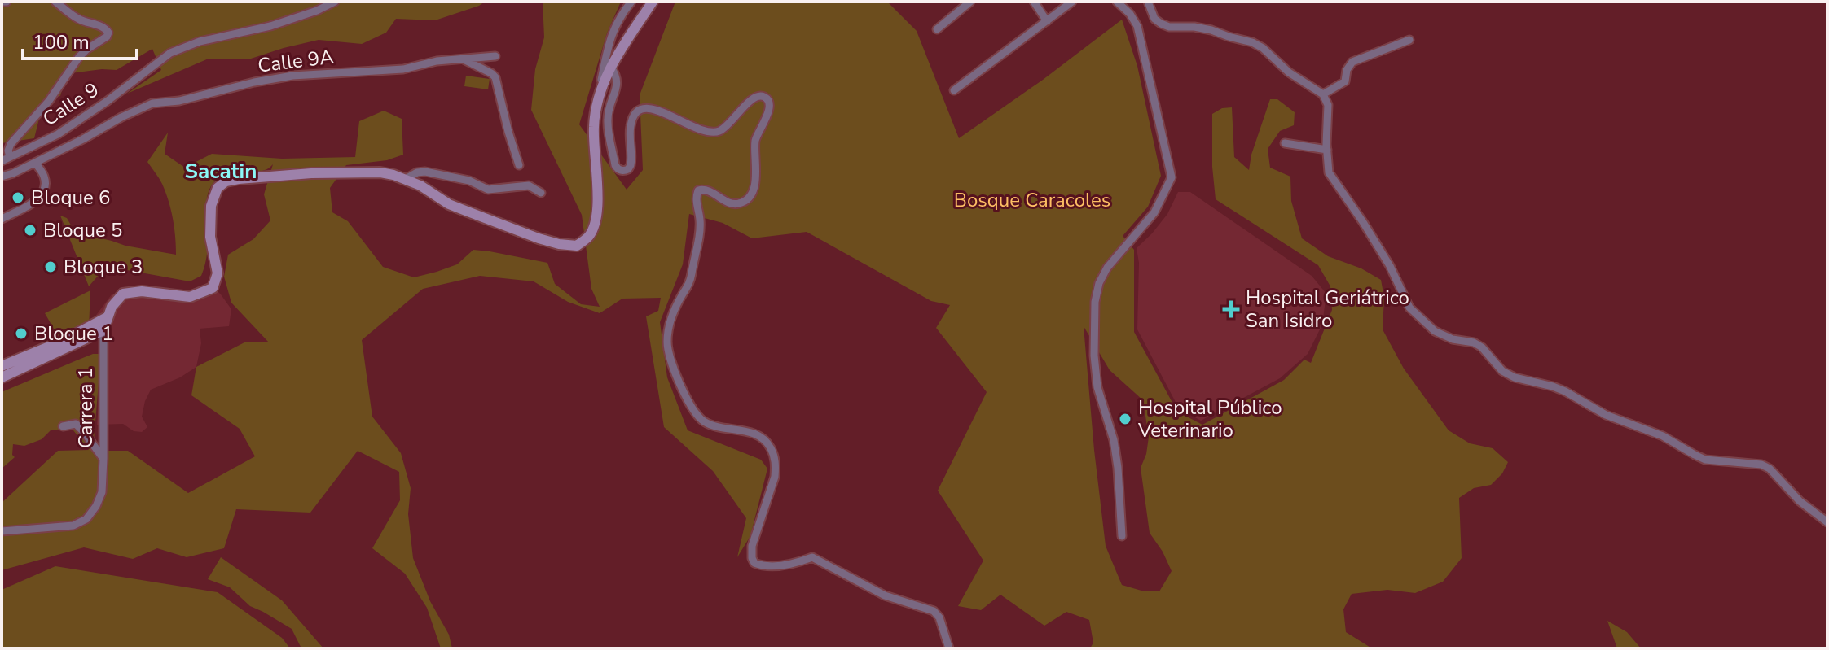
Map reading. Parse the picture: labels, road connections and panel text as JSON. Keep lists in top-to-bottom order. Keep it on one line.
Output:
{"streets":{"main road":["Carrera 1"],"street":["Calle 9A","Calle 9"]},"districts":["Sacatin"],"parks":["Bosque Caracoles"],"places":{"other":["Bloque 6","Bloque 5","Bloque 3","Bloque 1","Hospital Público Veterinario"],"health":["Hospital Geriátrico San Isidro"]},"scale_bar":"100 m"}
